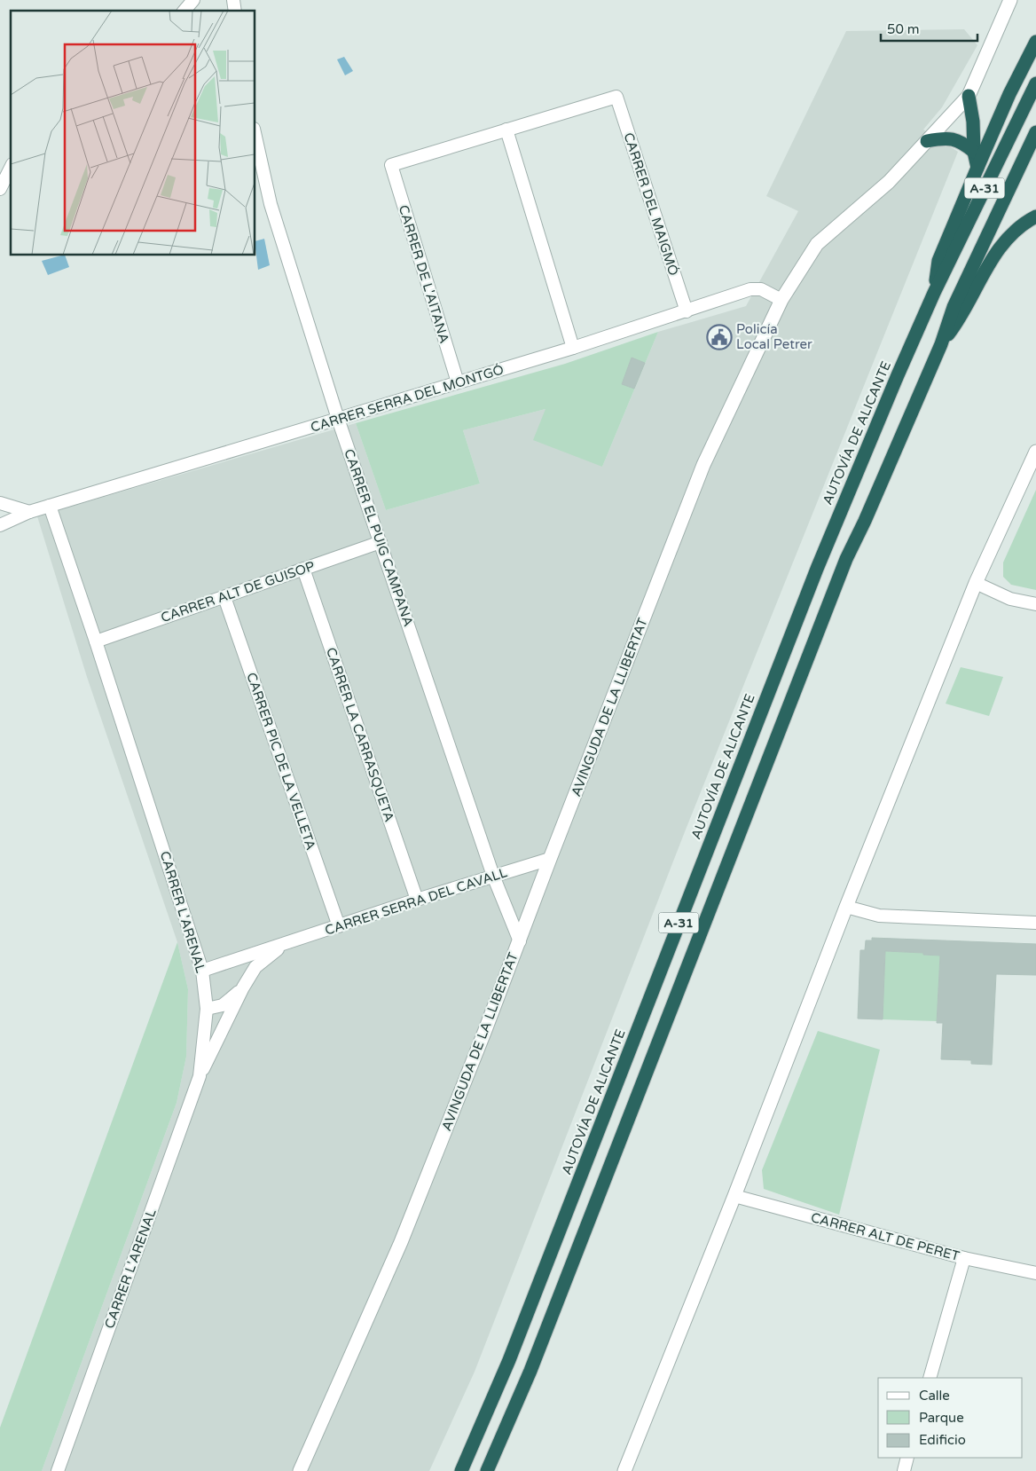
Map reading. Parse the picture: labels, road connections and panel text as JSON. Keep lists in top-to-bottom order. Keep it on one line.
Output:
{"streets":{"highway":["A-31","AUTOVÍA DE ALICANTE"],"street":["CARRER DEL MAIGMÓ","CARRER DE L'AITANA","CARRER SERRA DEL MONTGÓ","CARRER EL PUIG CAMPANA","CARRER ALT DE GUISOP","AVINGUDA DE LA LLIBERTAT","CARRER LA CARRASQUETA","CARRER PIC DE LA VELLETA","CARRER SERRA DEL CAVALL","CARRER L'ARENAL","CARRER ALT DE PERET"]},"crossings":[["CARRER DEL MAIGMÓ","CARRER DE L'AITANA"],["CARRER DEL MAIGMÓ","CARRER SERRA DEL MONTGÓ"],["CARRER DE L'AITANA","CARRER SERRA DEL MONTGÓ"],["CARRER SERRA DEL MONTGÓ","CARRER EL PUIG CAMPANA"],["CARRER SERRA DEL MONTGÓ","AVINGUDA DE LA LLIBERTAT"],["CARRER SERRA DEL MONTGÓ","CARRER L'ARENAL"],["CARRER EL PUIG CAMPANA","CARRER ALT DE GUISOP"],["CARRER EL PUIG CAMPANA","AVINGUDA DE LA LLIBERTAT"],["CARRER EL PUIG CAMPANA","CARRER SERRA DEL CAVALL"],["CARRER ALT DE GUISOP","CARRER LA CARRASQUETA"],["CARRER ALT DE GUISOP","CARRER PIC DE LA VELLETA"],["CARRER ALT DE GUISOP","CARRER L'ARENAL"],["AVINGUDA DE LA LLIBERTAT","CARRER SERRA DEL CAVALL"],["CARRER LA CARRASQUETA","CARRER SERRA DEL CAVALL"],["CARRER PIC DE LA VELLETA","CARRER SERRA DEL CAVALL"],["CARRER SERRA DEL CAVALL","CARRER L'ARENAL"]],"places":{"public building":["Policía Local Petrer"]},"legend":["Calle","Parque","Edificio"],"scale_bar":"50 m"}
